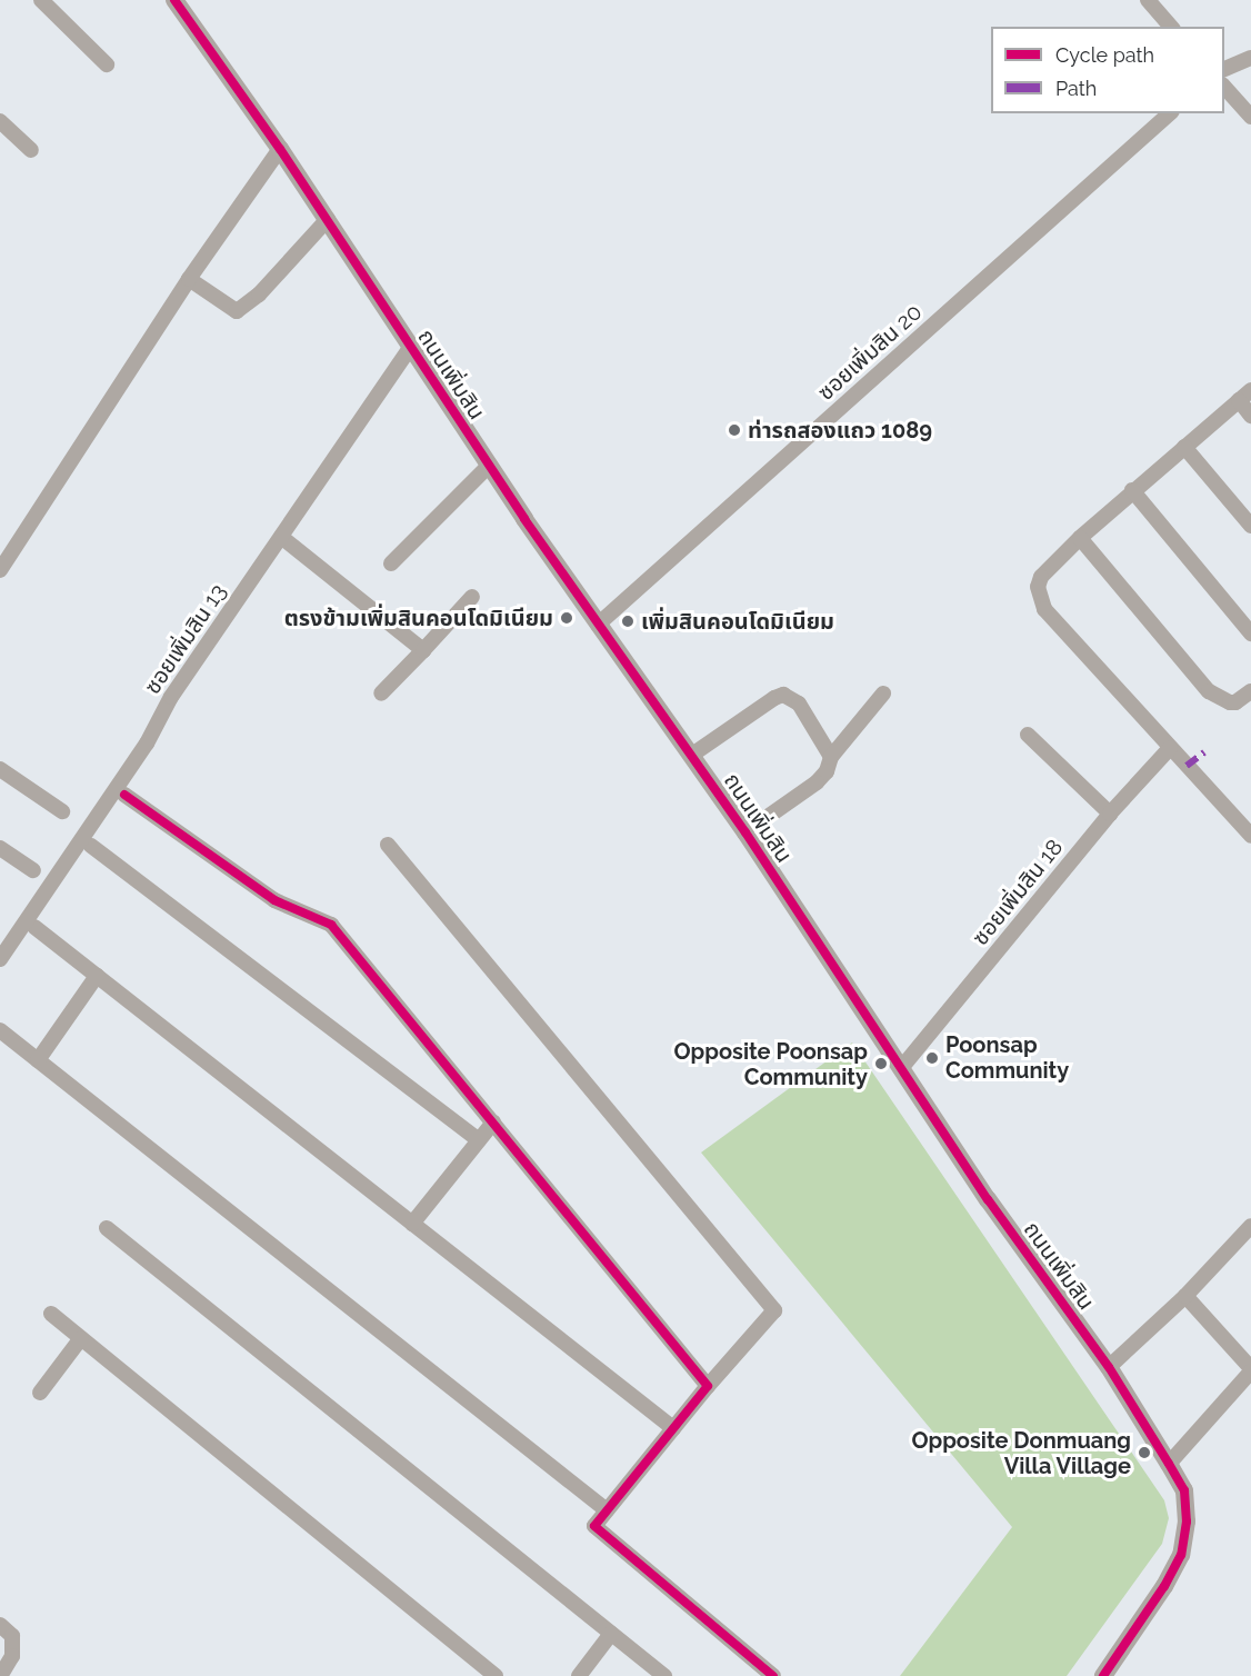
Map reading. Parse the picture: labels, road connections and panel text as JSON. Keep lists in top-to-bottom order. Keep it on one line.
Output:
{"streets":{"street":["ซอยเพิ่มสิน 20","ถนนเพิ่มสิน","ซอยเพิ่มสิน 13","ซอยเพิ่มสิน 18"]},"crossings":[["ซอยเพิ่มสิน 20","ถนนเพิ่มสิน"],["ถนนเพิ่มสิน","ซอยเพิ่มสิน 13"],["ถนนเพิ่มสิน","ซอยเพิ่มสิน 18"]],"places":["ท่ารถสองแถว 1089","ตรงข้ามเพิ่มสินคอนโดมิเนียม","เพิ่มสินคอนโดมิเนียม","Poonsap Community","Opposite Poonsap Community","Opposite Donmuang Villa Village"],"legend":["Cycle path","Path"]}
